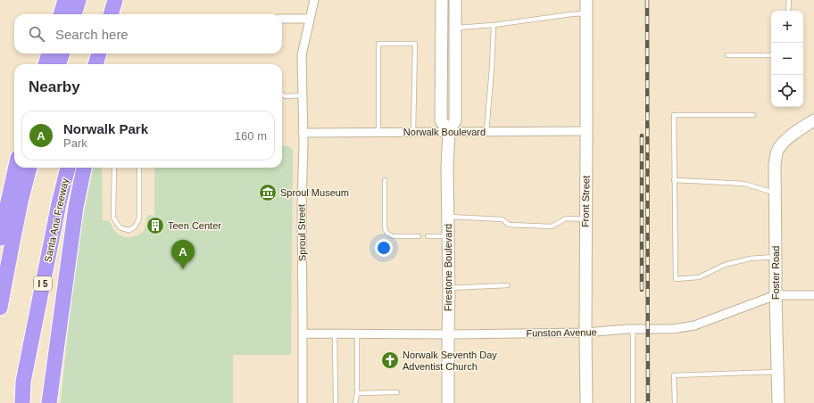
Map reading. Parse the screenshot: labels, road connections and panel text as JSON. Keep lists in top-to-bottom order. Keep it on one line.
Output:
{"streets":{"highway":["Santa Ana Freeway","I 5"],"street":["Norwalk Boulevard","Front Street","Sproul Street","Firestone Boulevard","Foster Road","Funston Avenue"]},"crossings":[["Norwalk Boulevard","Front Street"],["Norwalk Boulevard","Sproul Street"],["Norwalk Boulevard","Firestone Boulevard"],["Front Street","Funston Avenue"],["Sproul Street","Funston Avenue"],["Firestone Boulevard","Funston Avenue"],["Foster Road","Funston Avenue"]],"places":{"museum":["Sproul Museum"],"building":["Teen Center"],"church":["Norwalk Seventh Day Adventist Church"]},"page":{"map_buttons":["+","−"],"search":"Search here","heading":"Nearby","list":[{"mark":"A","name":"Norwalk Park","note":"Park","value":"160 m"}],"pins":"A"}}
